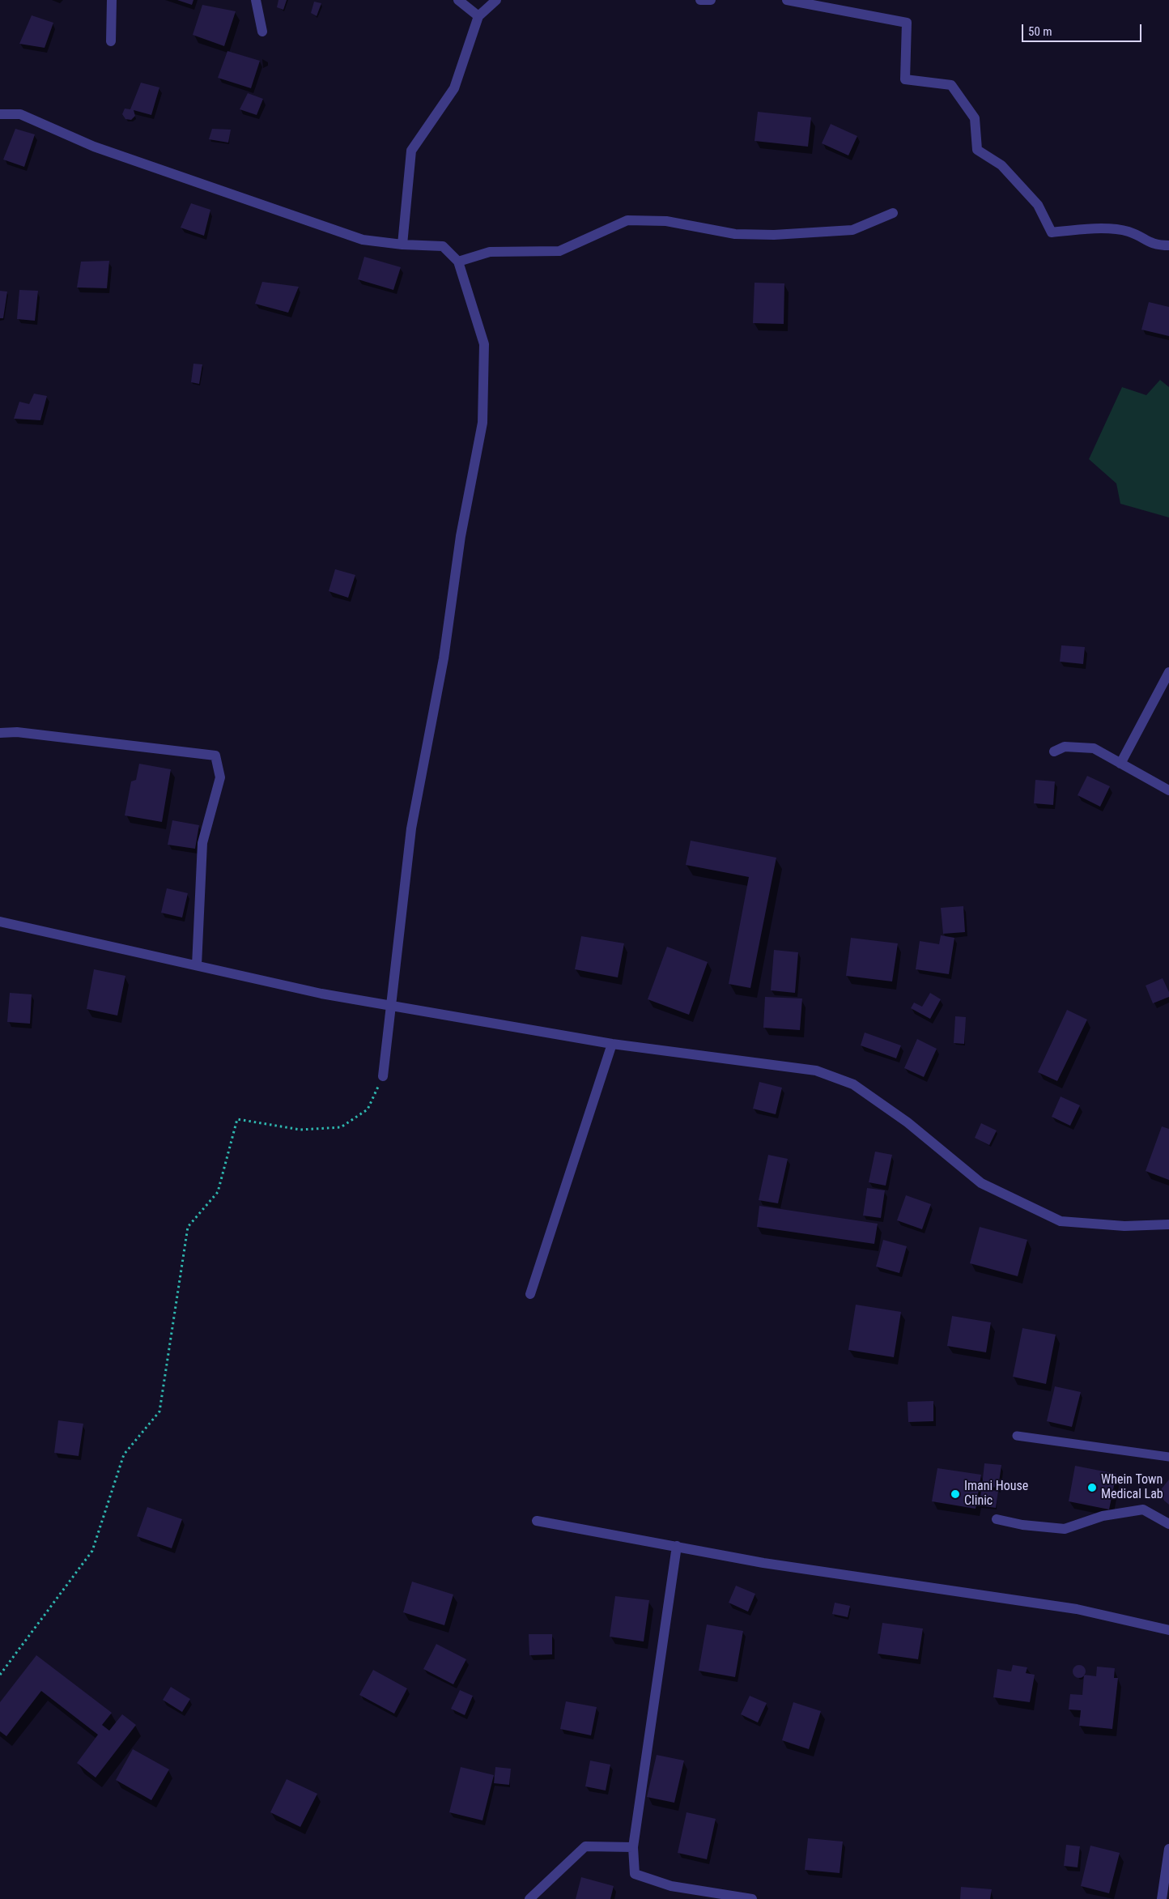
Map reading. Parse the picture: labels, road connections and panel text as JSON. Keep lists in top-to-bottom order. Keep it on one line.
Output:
{"places":["Whein Town Medical Lab","Imani House Clinic"],"scale_bar":"50 m"}
